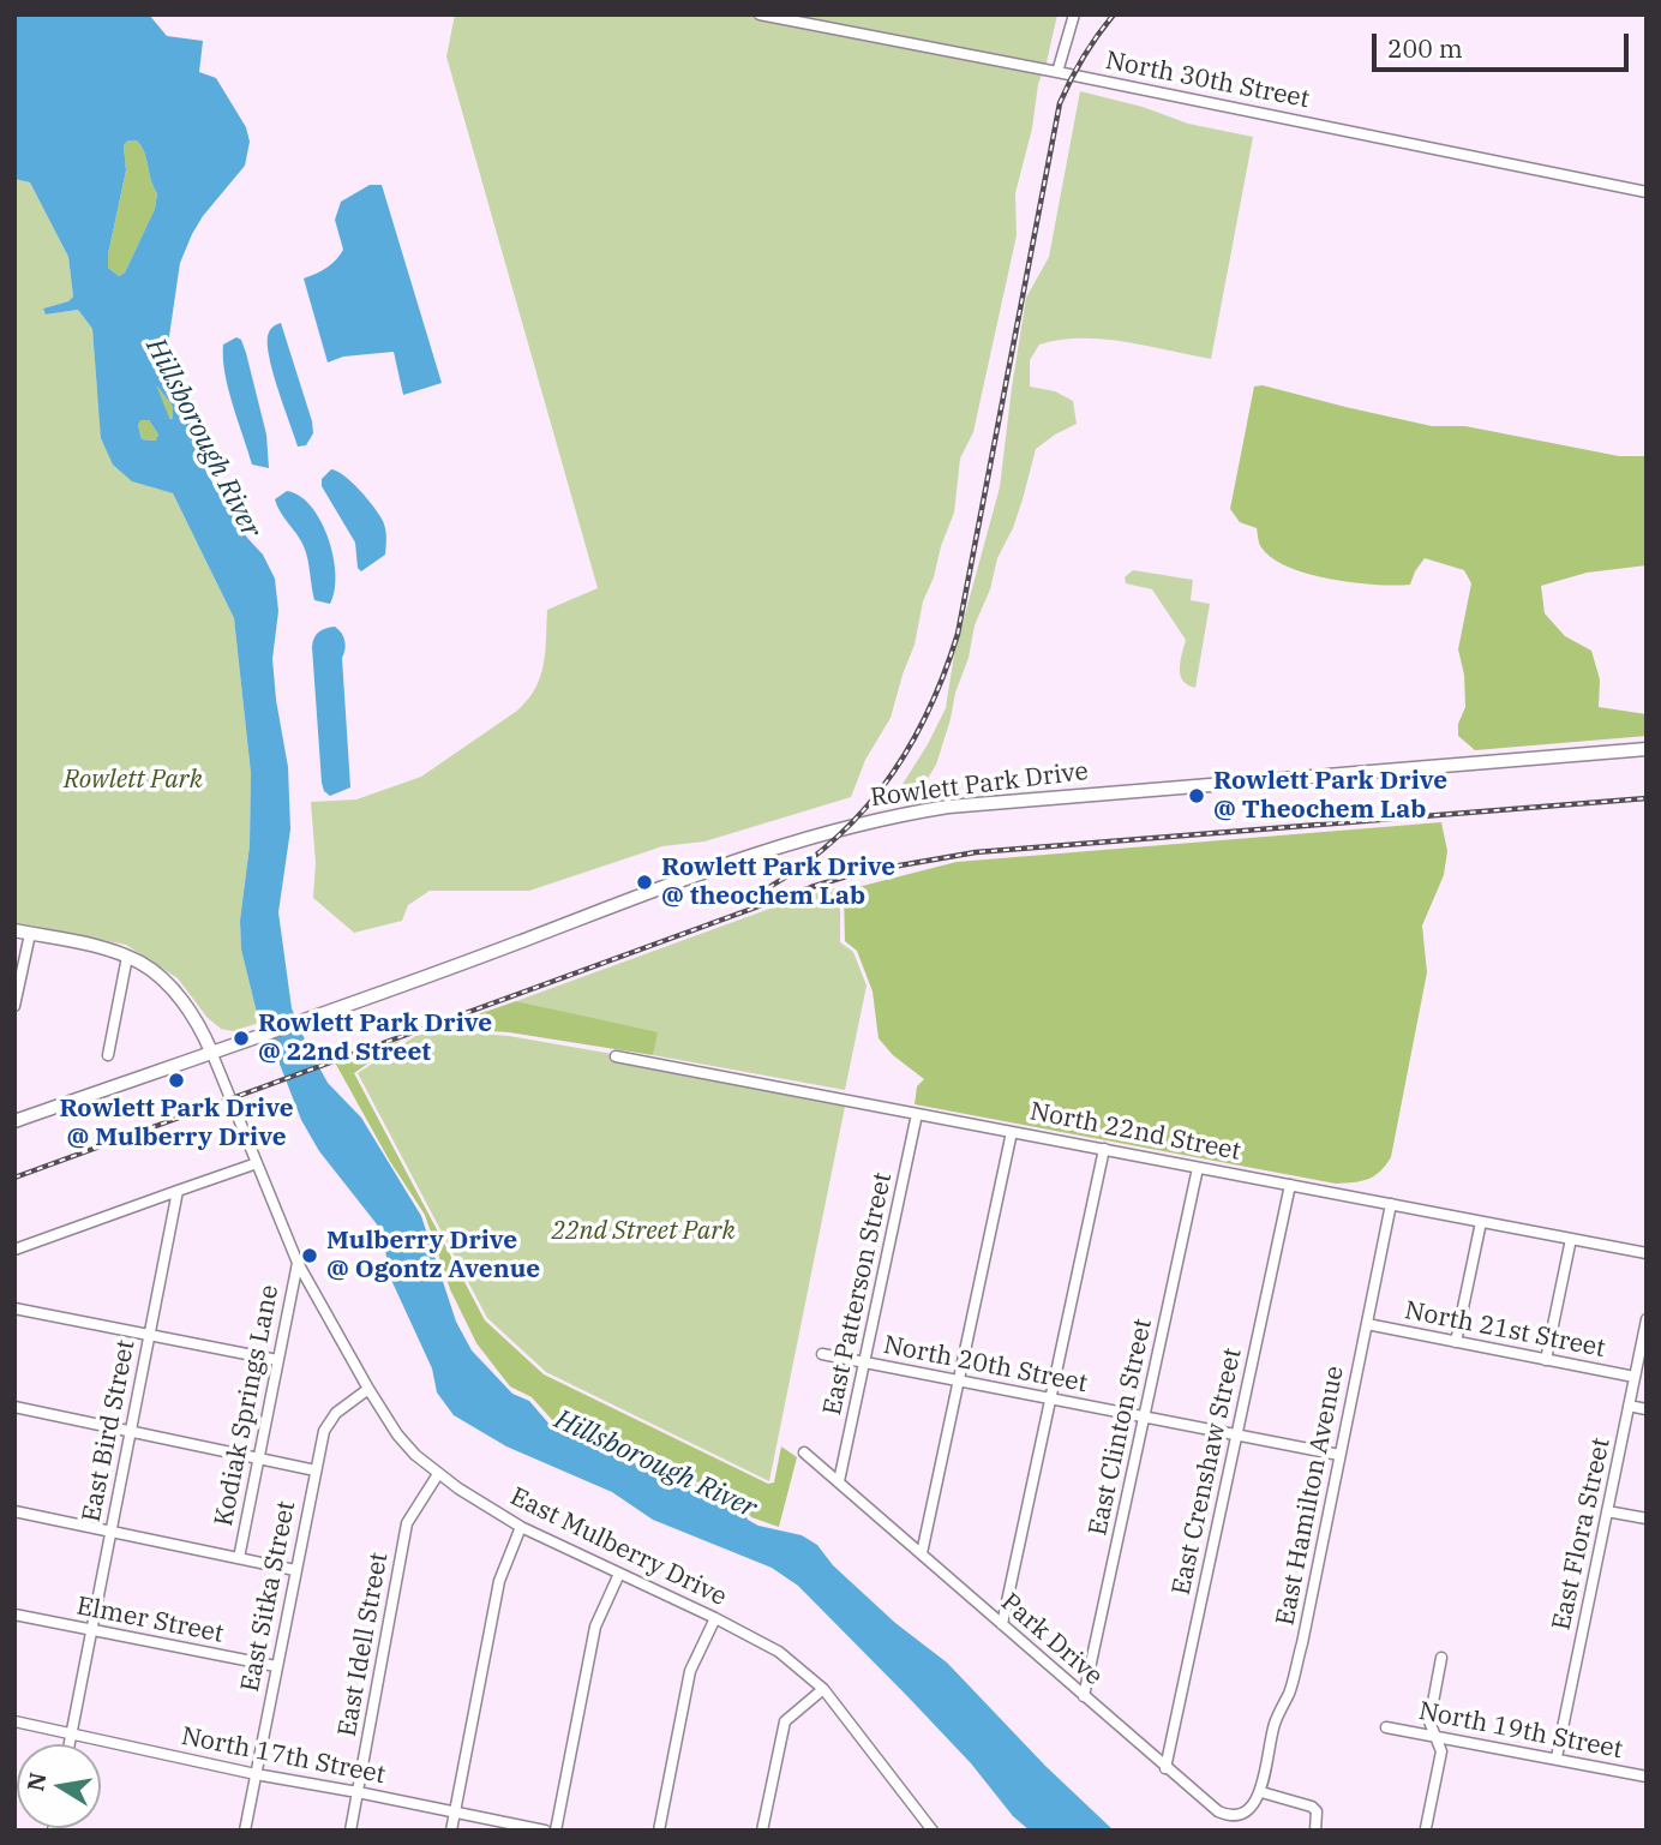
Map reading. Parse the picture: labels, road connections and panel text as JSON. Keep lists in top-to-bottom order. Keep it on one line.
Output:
{"streets":{"street":["North 30th Street","Rowlett Park Drive","North 22nd Street","East Patterson Street","North 21st Street","North 20th Street","Kodiak Springs Lane","East Clinton Street","East Bird Street","East Crenshaw Street","East Hamilton Avenue","East Flora Street","East Mulberry Drive","East Sitka Street","Elmer Street","Park Drive","East Idell Street","North 19th Street","North 17th Street"]},"crossings":[["Rowlett Park Drive","East Mulberry Drive"],["North 22nd Street","East Patterson Street"],["North 22nd Street","East Clinton Street"],["North 22nd Street","East Crenshaw Street"],["North 22nd Street","East Hamilton Avenue"],["East Patterson Street","North 20th Street"],["East Patterson Street","Park Drive"],["North 21st Street","East Hamilton Avenue"],["North 21st Street","East Flora Street"],["North 20th Street","East Clinton Street"],["North 20th Street","East Crenshaw Street"],["North 20th Street","East Hamilton Avenue"],["Kodiak Springs Lane","East Mulberry Drive"],["East Clinton Street","Park Drive"],["East Bird Street","Elmer Street"],["East Bird Street","North 17th Street"],["East Crenshaw Street","Park Drive"],["East Hamilton Avenue","Park Drive"],["East Flora Street","North 19th Street"],["East Mulberry Drive","East Sitka Street"],["East Mulberry Drive","East Idell Street"],["East Sitka Street","Elmer Street"],["East Sitka Street","North 17th Street"],["East Idell Street","North 17th Street"]],"water":["Hillsborough River"],"parks":["Rowlett Park","22nd Street Park"],"places":["Rowlett Park Drive @ Theochem Lab","Rowlett Park Drive @ theochem Lab","Rowlett Park Drive @ 22nd Street","Rowlett Park Drive @ Mulberry Drive","Mulberry Drive @ Ogontz Avenue"],"scale_bar":"200 m","north":"left"}
